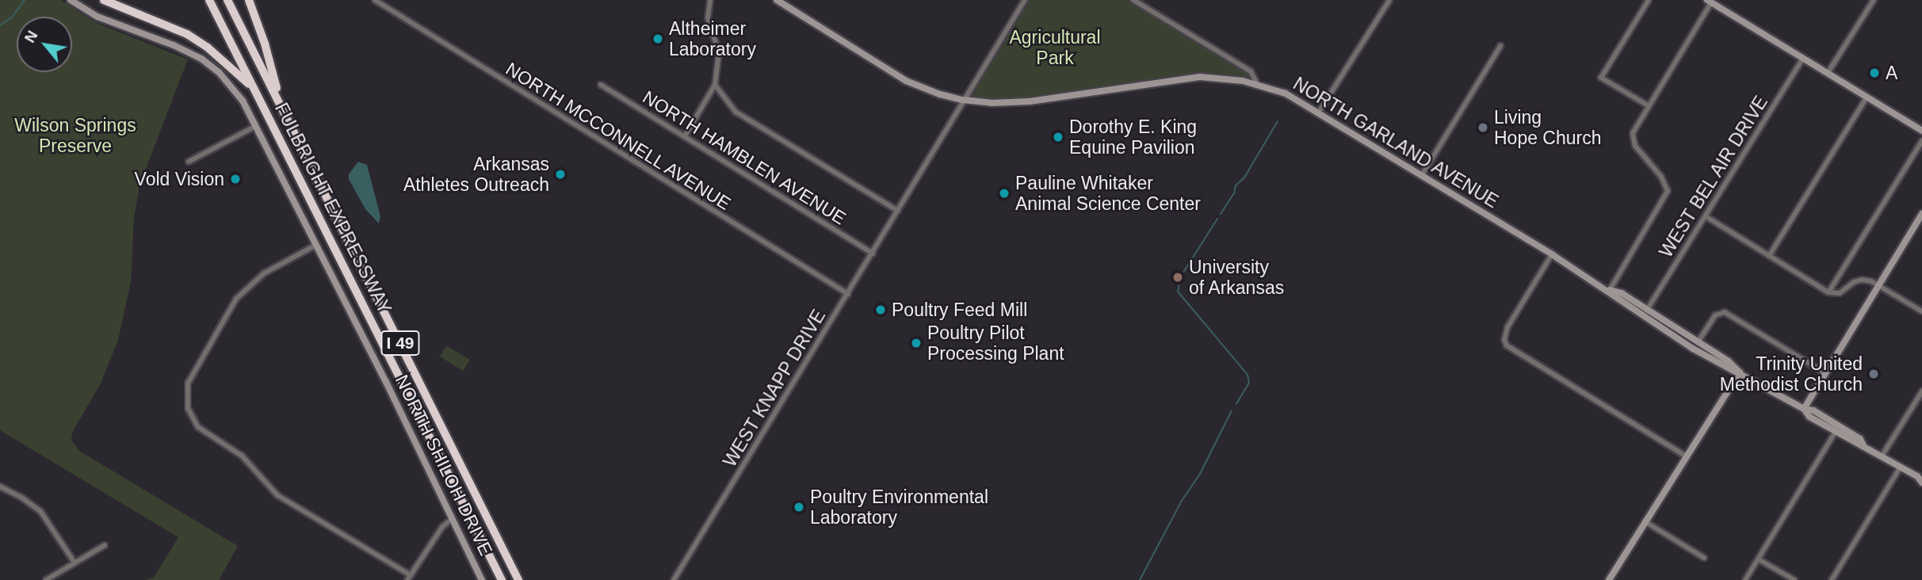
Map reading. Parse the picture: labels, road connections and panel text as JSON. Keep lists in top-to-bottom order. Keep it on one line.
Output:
{"streets":{"highway":["FULBRIGHT EXPRESSWAY","I 49"],"main road":["NORTH GARLAND AVENUE","NORTH SHILOH DRIVE"],"street":["NORTH MCCONNELL AVENUE","NORTH HAMBLEN AVENUE","WEST BEL AIR DRIVE","WEST KNAPP DRIVE"]},"crossings":[["NORTH MCCONNELL AVENUE","WEST KNAPP DRIVE"],["NORTH GARLAND AVENUE","WEST BEL AIR DRIVE"],["NORTH GARLAND AVENUE","WEST KNAPP DRIVE"],["NORTH HAMBLEN AVENUE","WEST KNAPP DRIVE"]],"parks":["Agricultural Park","Wilson Springs Preserve"],"places":["Altheimer Laboratory","A","Living Hope Church","Dorothy E. King Equine Pavilion","Arkansas Athletes Outreach","Vold Vision","Pauline Whitaker Animal Science Center","University of Arkansas","Poultry Feed Mill","Poultry Pilot Processing Plant","Trinity United Methodist Church","Poultry Environmental Laboratory"],"north":"top left"}
